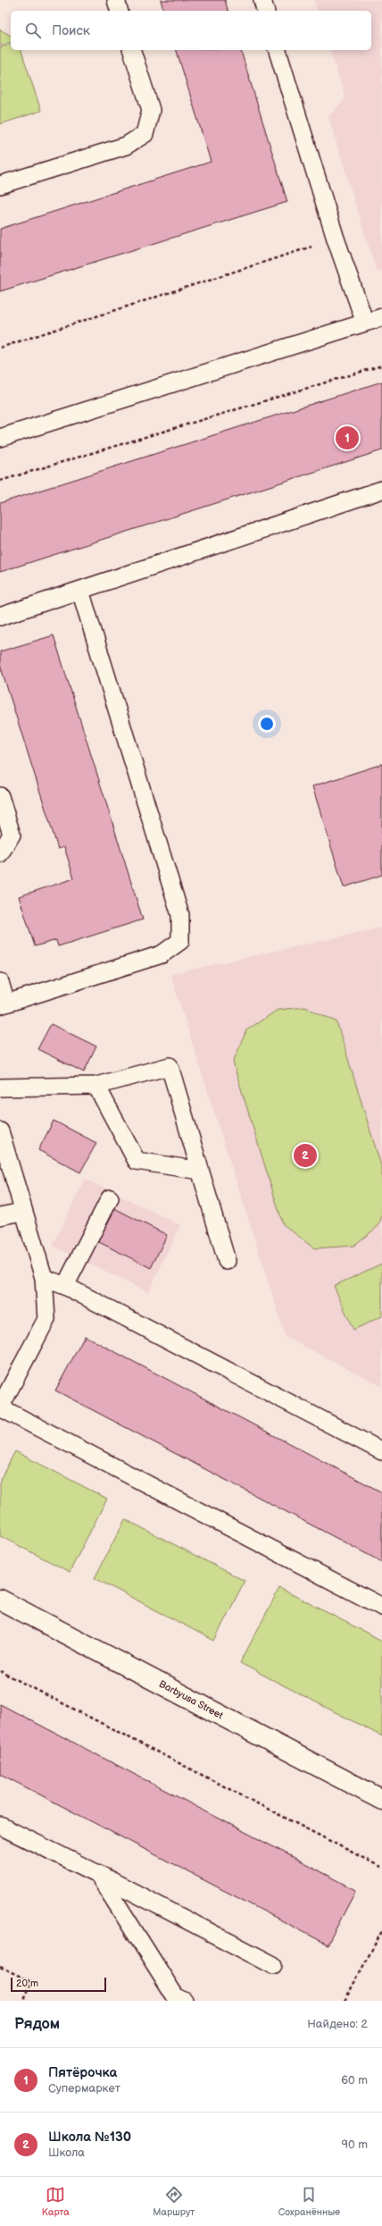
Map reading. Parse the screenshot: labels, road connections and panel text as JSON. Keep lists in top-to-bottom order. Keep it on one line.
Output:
{"streets":{"street":["Barbyusa Street"]},"scale_bar":"20 m","page":{"search":"Поиск","pins":["1","2"],"scale":"20 m","heading":["Рядом","Найдено: 2"],"list":[{"mark":"1","name":"Пятёрочка","note":"Супермаркет","value":"60 m"},{"mark":"2","name":"Школа №130","note":"Школа","value":"90 m"}],"nav":["Карта","Маршрут","Сохранённые"]}}
